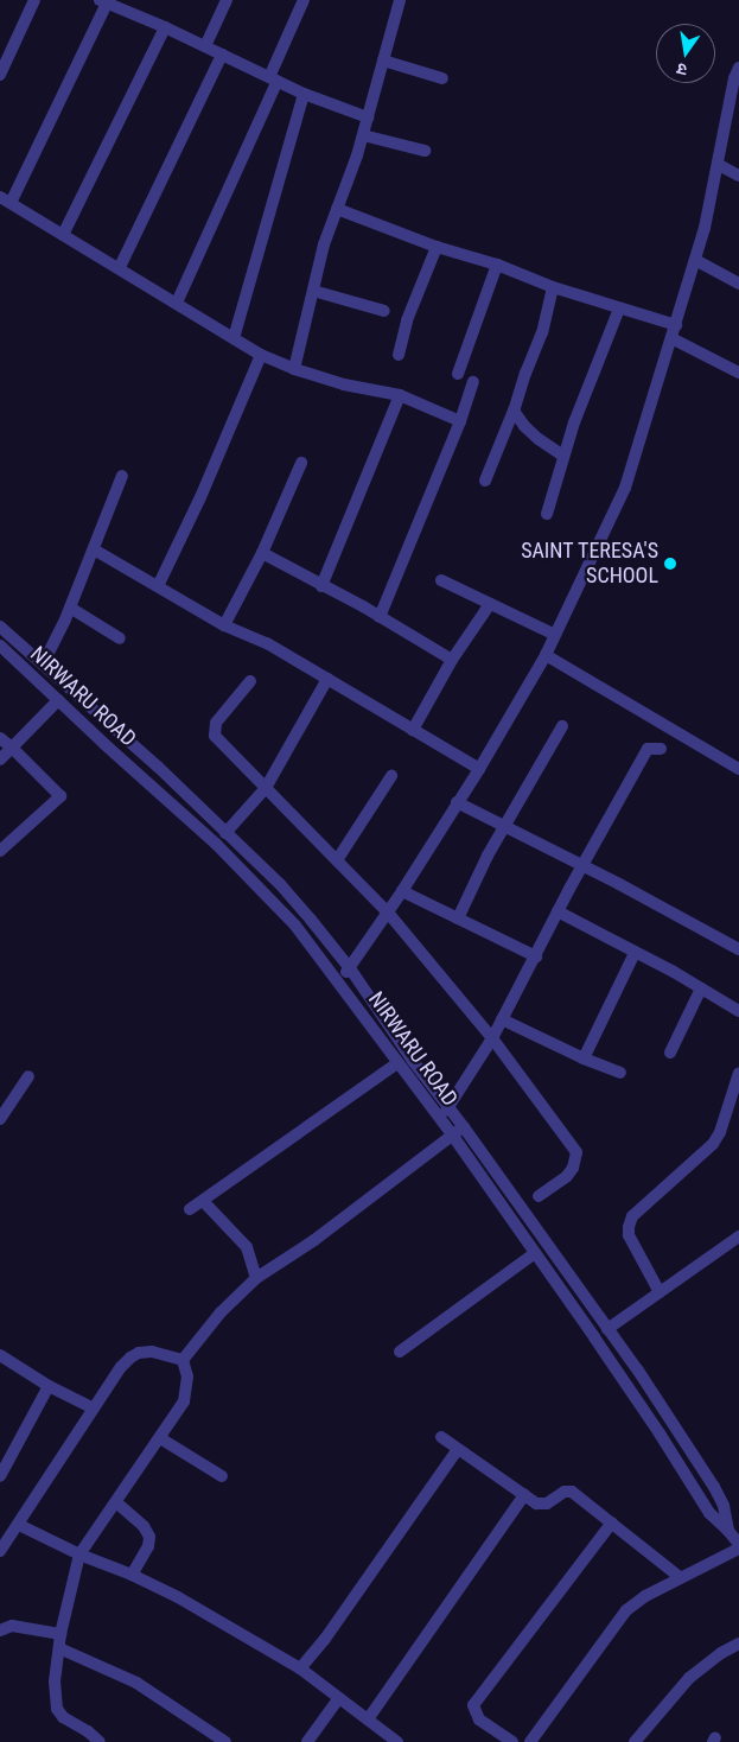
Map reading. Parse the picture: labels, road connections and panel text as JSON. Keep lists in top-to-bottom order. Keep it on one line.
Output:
{"streets":{"street":["NIRWARU ROAD"]},"places":["SAINT TERESA'S SCHOOL"],"north":"bottom"}
